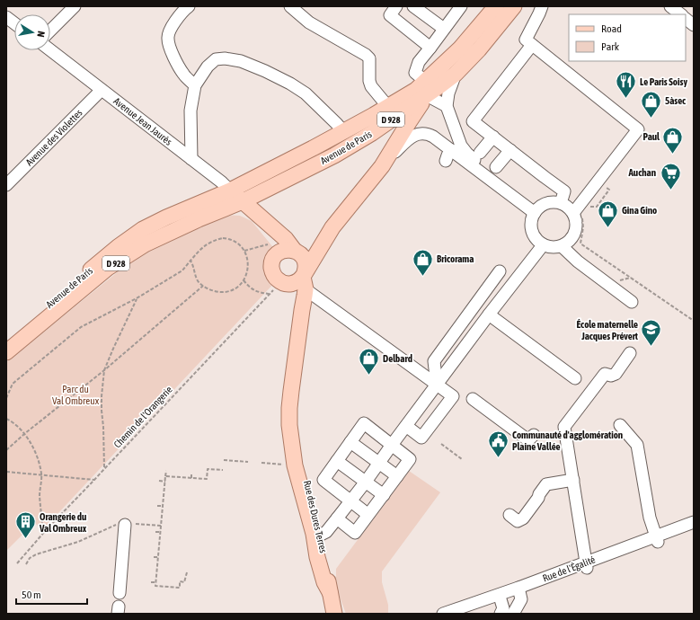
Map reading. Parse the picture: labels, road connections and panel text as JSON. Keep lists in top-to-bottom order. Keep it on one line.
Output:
{"streets":{"main road":["D 928","Avenue Jean Jaurès","Avenue de Paris","Rue des Dures Terres"],"street":["Avenue des Violettes","Rue de l'Égalité"],"path":["Chemin de l'Orangerie"]},"crossings":[["Avenue Jean Jaurès","Avenue des Violettes"],["Avenue Jean Jaurès","Avenue de Paris"],["Avenue Jean Jaurès","Chemin de l'Orangerie"],["Avenue Jean Jaurès","Rue des Dures Terres"],["Chemin de l'Orangerie","Rue des Dures Terres"]],"parks":["Parc du Val Ombreux"],"places":{"restaurant":["Le Paris Soisy"],"shop":["5àsec","Paul","Gina Gino","Bricorama","Delbard"],"supermarket":["Auchan"],"school or university":["École maternelle Jacques Prévert"],"public building":["Communauté d'agglomération Plaine Vallée"],"building":["Orangerie du Val Ombreux"]},"legend":["Road","Park"],"scale_bar":"50 m","north":"right"}
